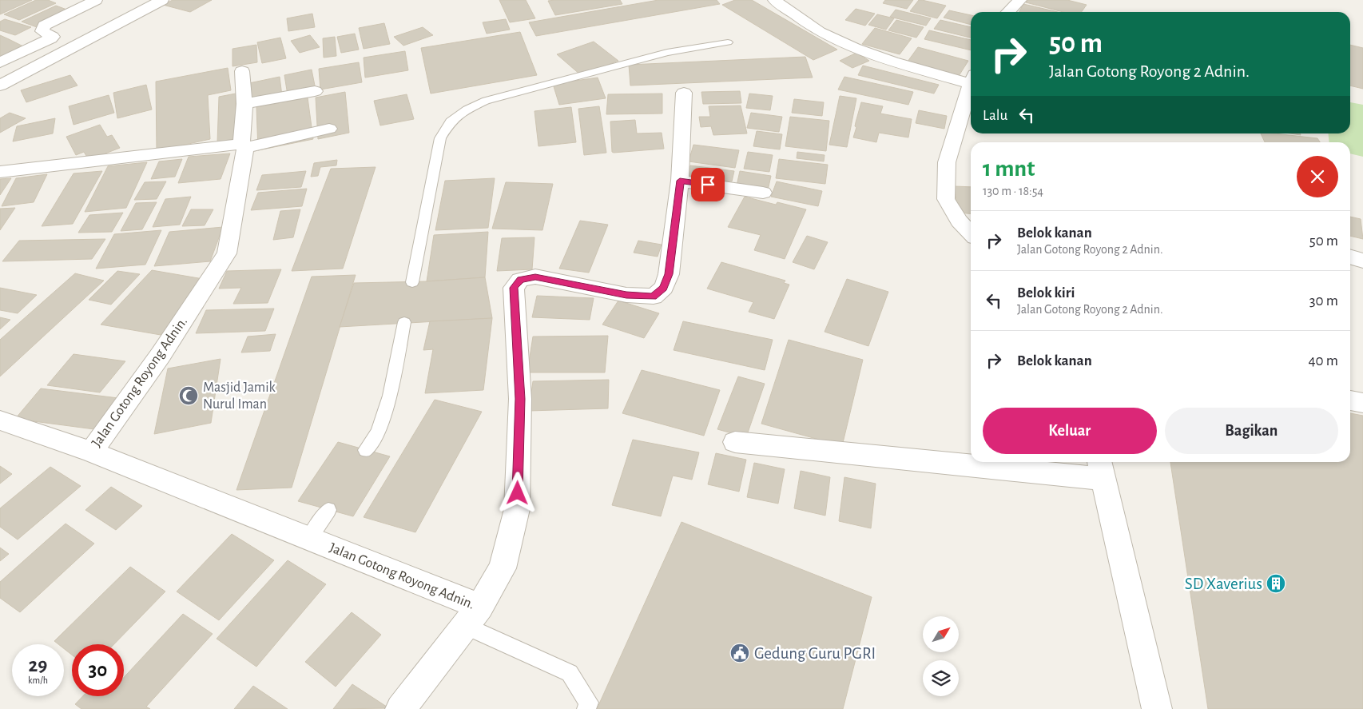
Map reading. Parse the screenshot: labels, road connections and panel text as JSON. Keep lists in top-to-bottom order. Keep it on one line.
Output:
{"streets":{"street":["Jalan Gotong Royong Adnin."]},"places":{"mosque":["Masjid Jamik Nurul Iman"],"building":["SD Xaverius"],"public building":["Gedung Guru PGRI"]},"north":"top right","page":{"turn":["50 m","Jalan Gotong Royong 2 Adnin."],"then":"Lalu","heading":["1 mnt","130 m · 18:54"],"list":[{"name":"Belok kanan","note":"Jalan Gotong Royong 2 Adnin.","value":"50 m"},{"name":"Belok kiri","note":"Jalan Gotong Royong 2 Adnin.","value":"30 m"},{"name":"Belok kanan","value":"40 m"}],"buttons":["Keluar","Bagikan"],"speed":"29 km/h","limit":"30"}}
